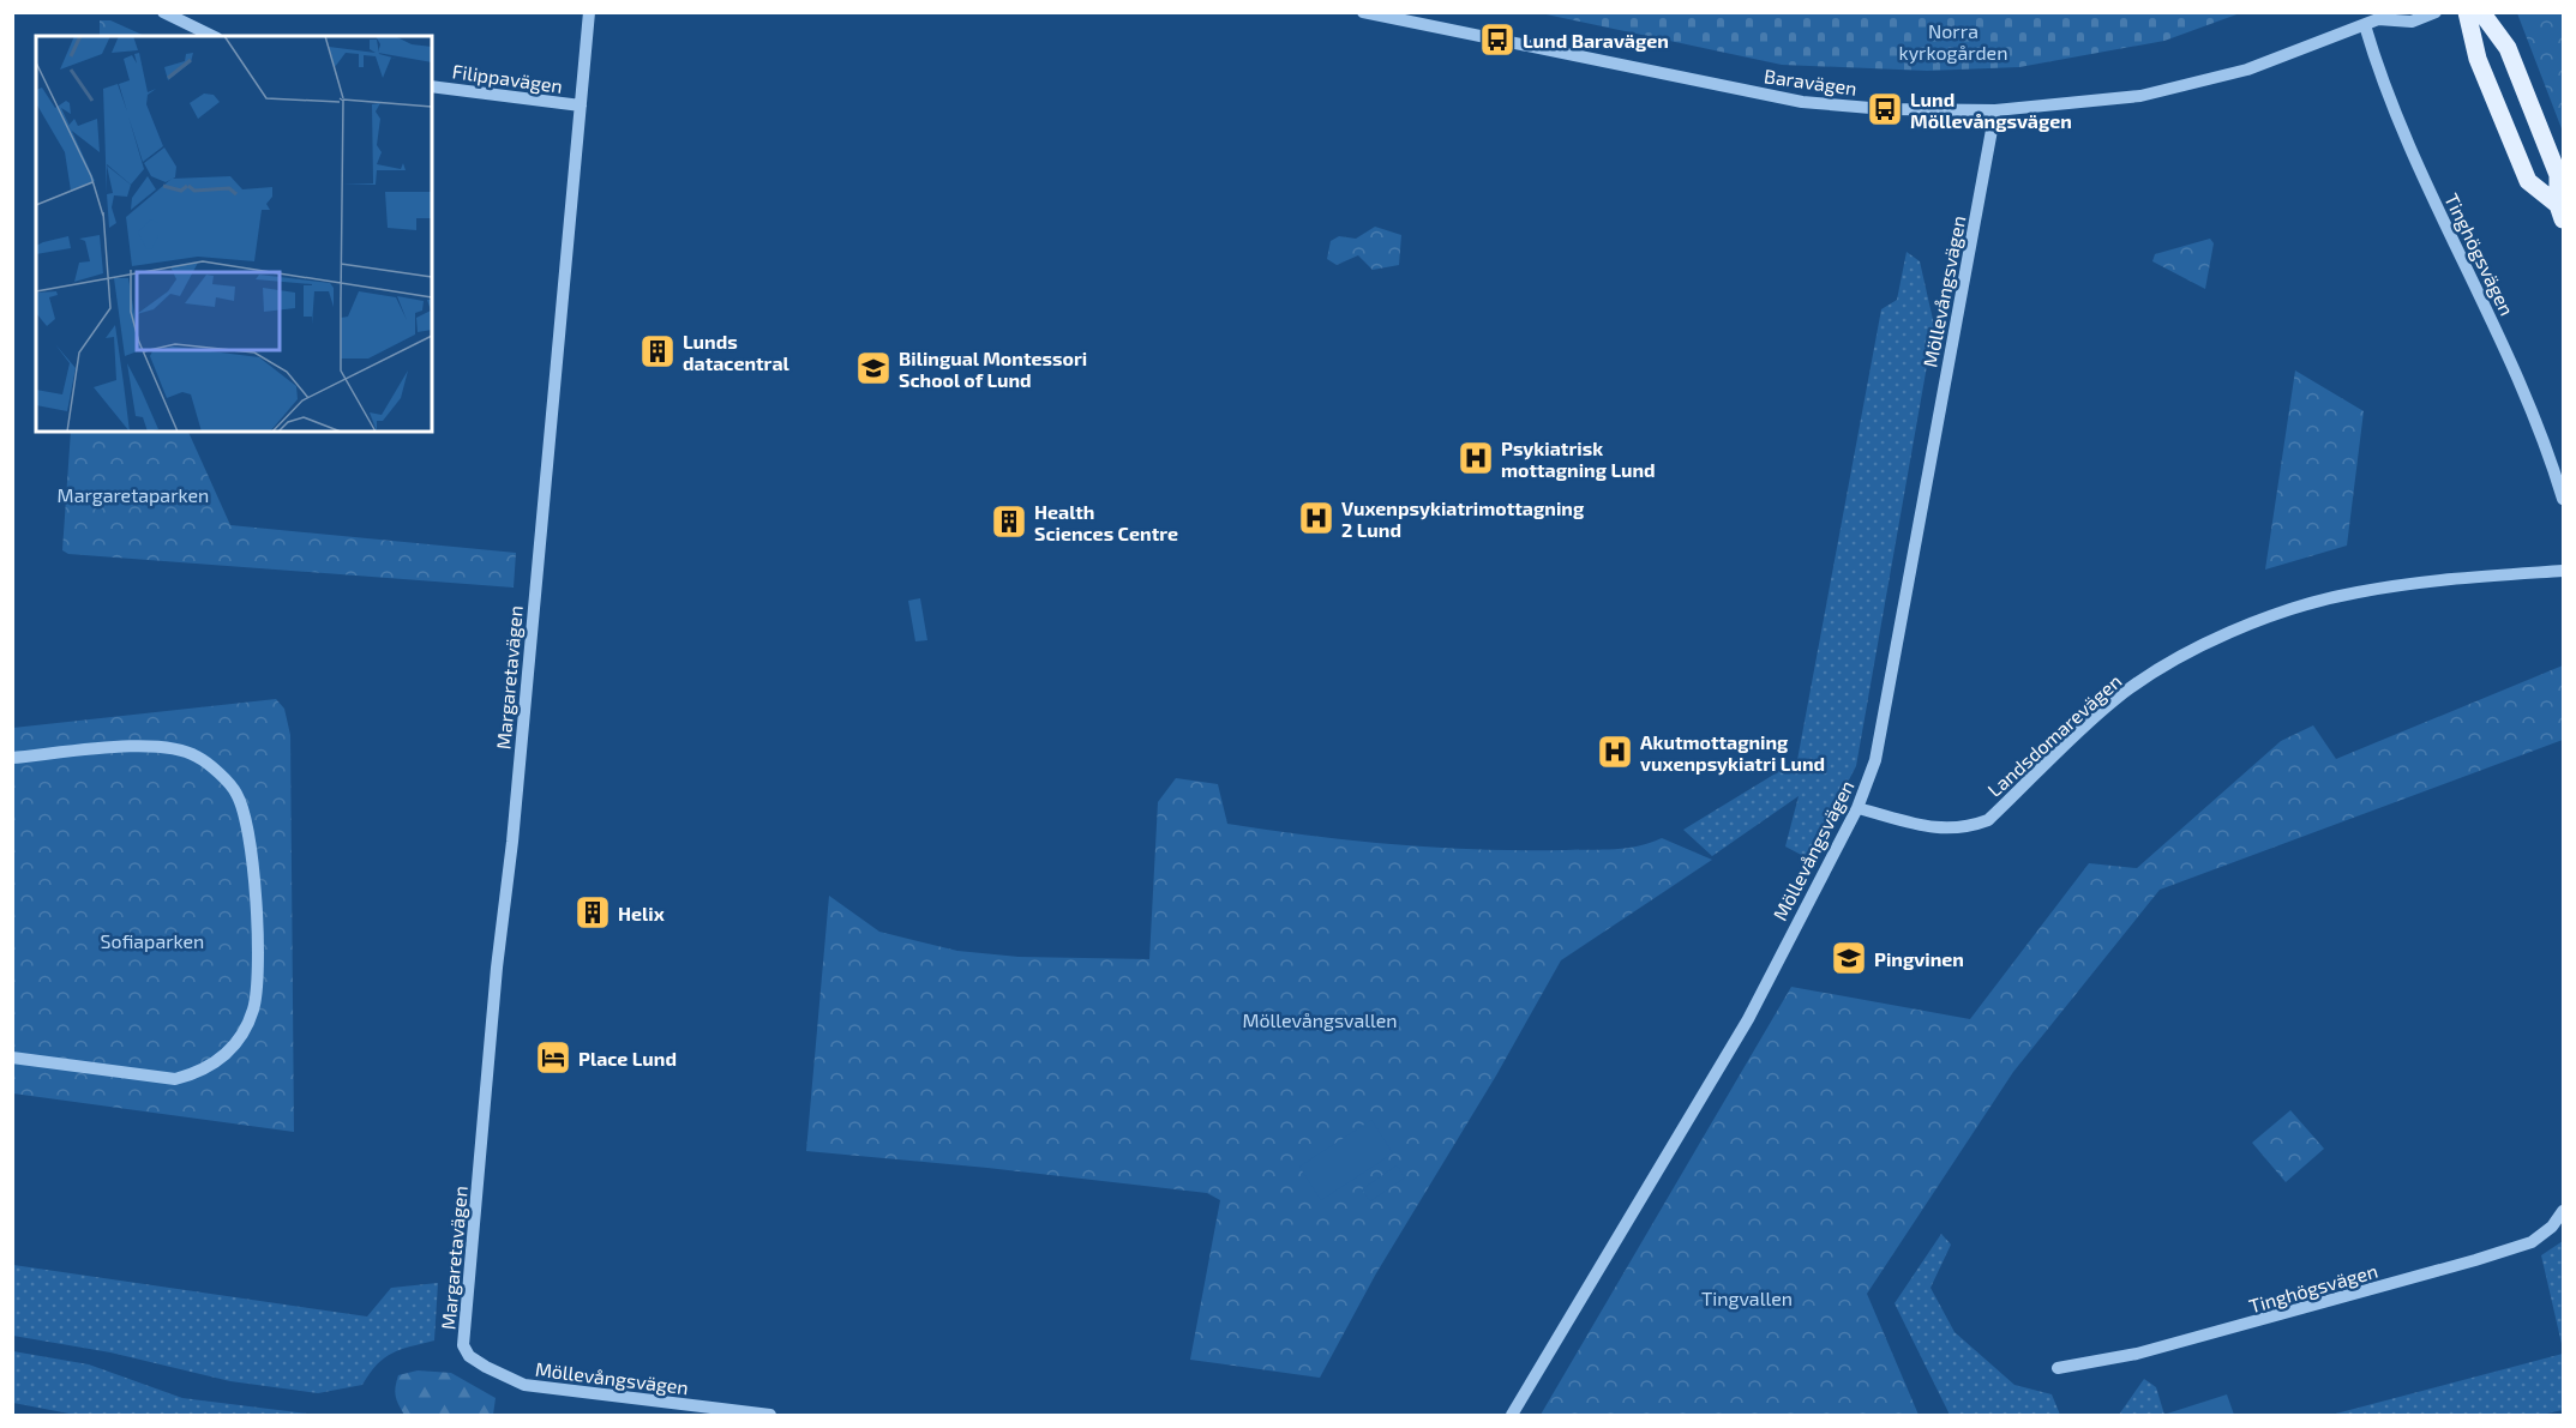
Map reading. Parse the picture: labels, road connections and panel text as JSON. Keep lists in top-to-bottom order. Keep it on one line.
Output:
{"streets":{"street":["Filippavägen","Baravägen","Tinghögsvägen","Möllevångsvägen","Margaretavägen","Landsdomarevägen"]},"crossings":[["Filippavägen","Margaretavägen"],["Baravägen","Tinghögsvägen"],["Baravägen","Möllevångsvägen"],["Möllevångsvägen","Margaretavägen"],["Möllevångsvägen","Landsdomarevägen"]],"parks":["Norra kyrkogården","Margaretaparken","Sofiaparken","Möllevångsvallen","Tingvallen"],"places":{"bus stop":["Lund Baravägen","Lund Möllevångsvägen"],"building":["Lunds datacentral","Health Sciences Centre","Helix"],"school or university":["Bilingual Montessori School of Lund","Pingvinen"],"hospital":["Psykiatrisk mottagning Lund","Vuxenpsykiatrimottagning 2 Lund","Akutmottagning vuxenpsykiatri Lund"],"hotel":["Place Lund"]}}
